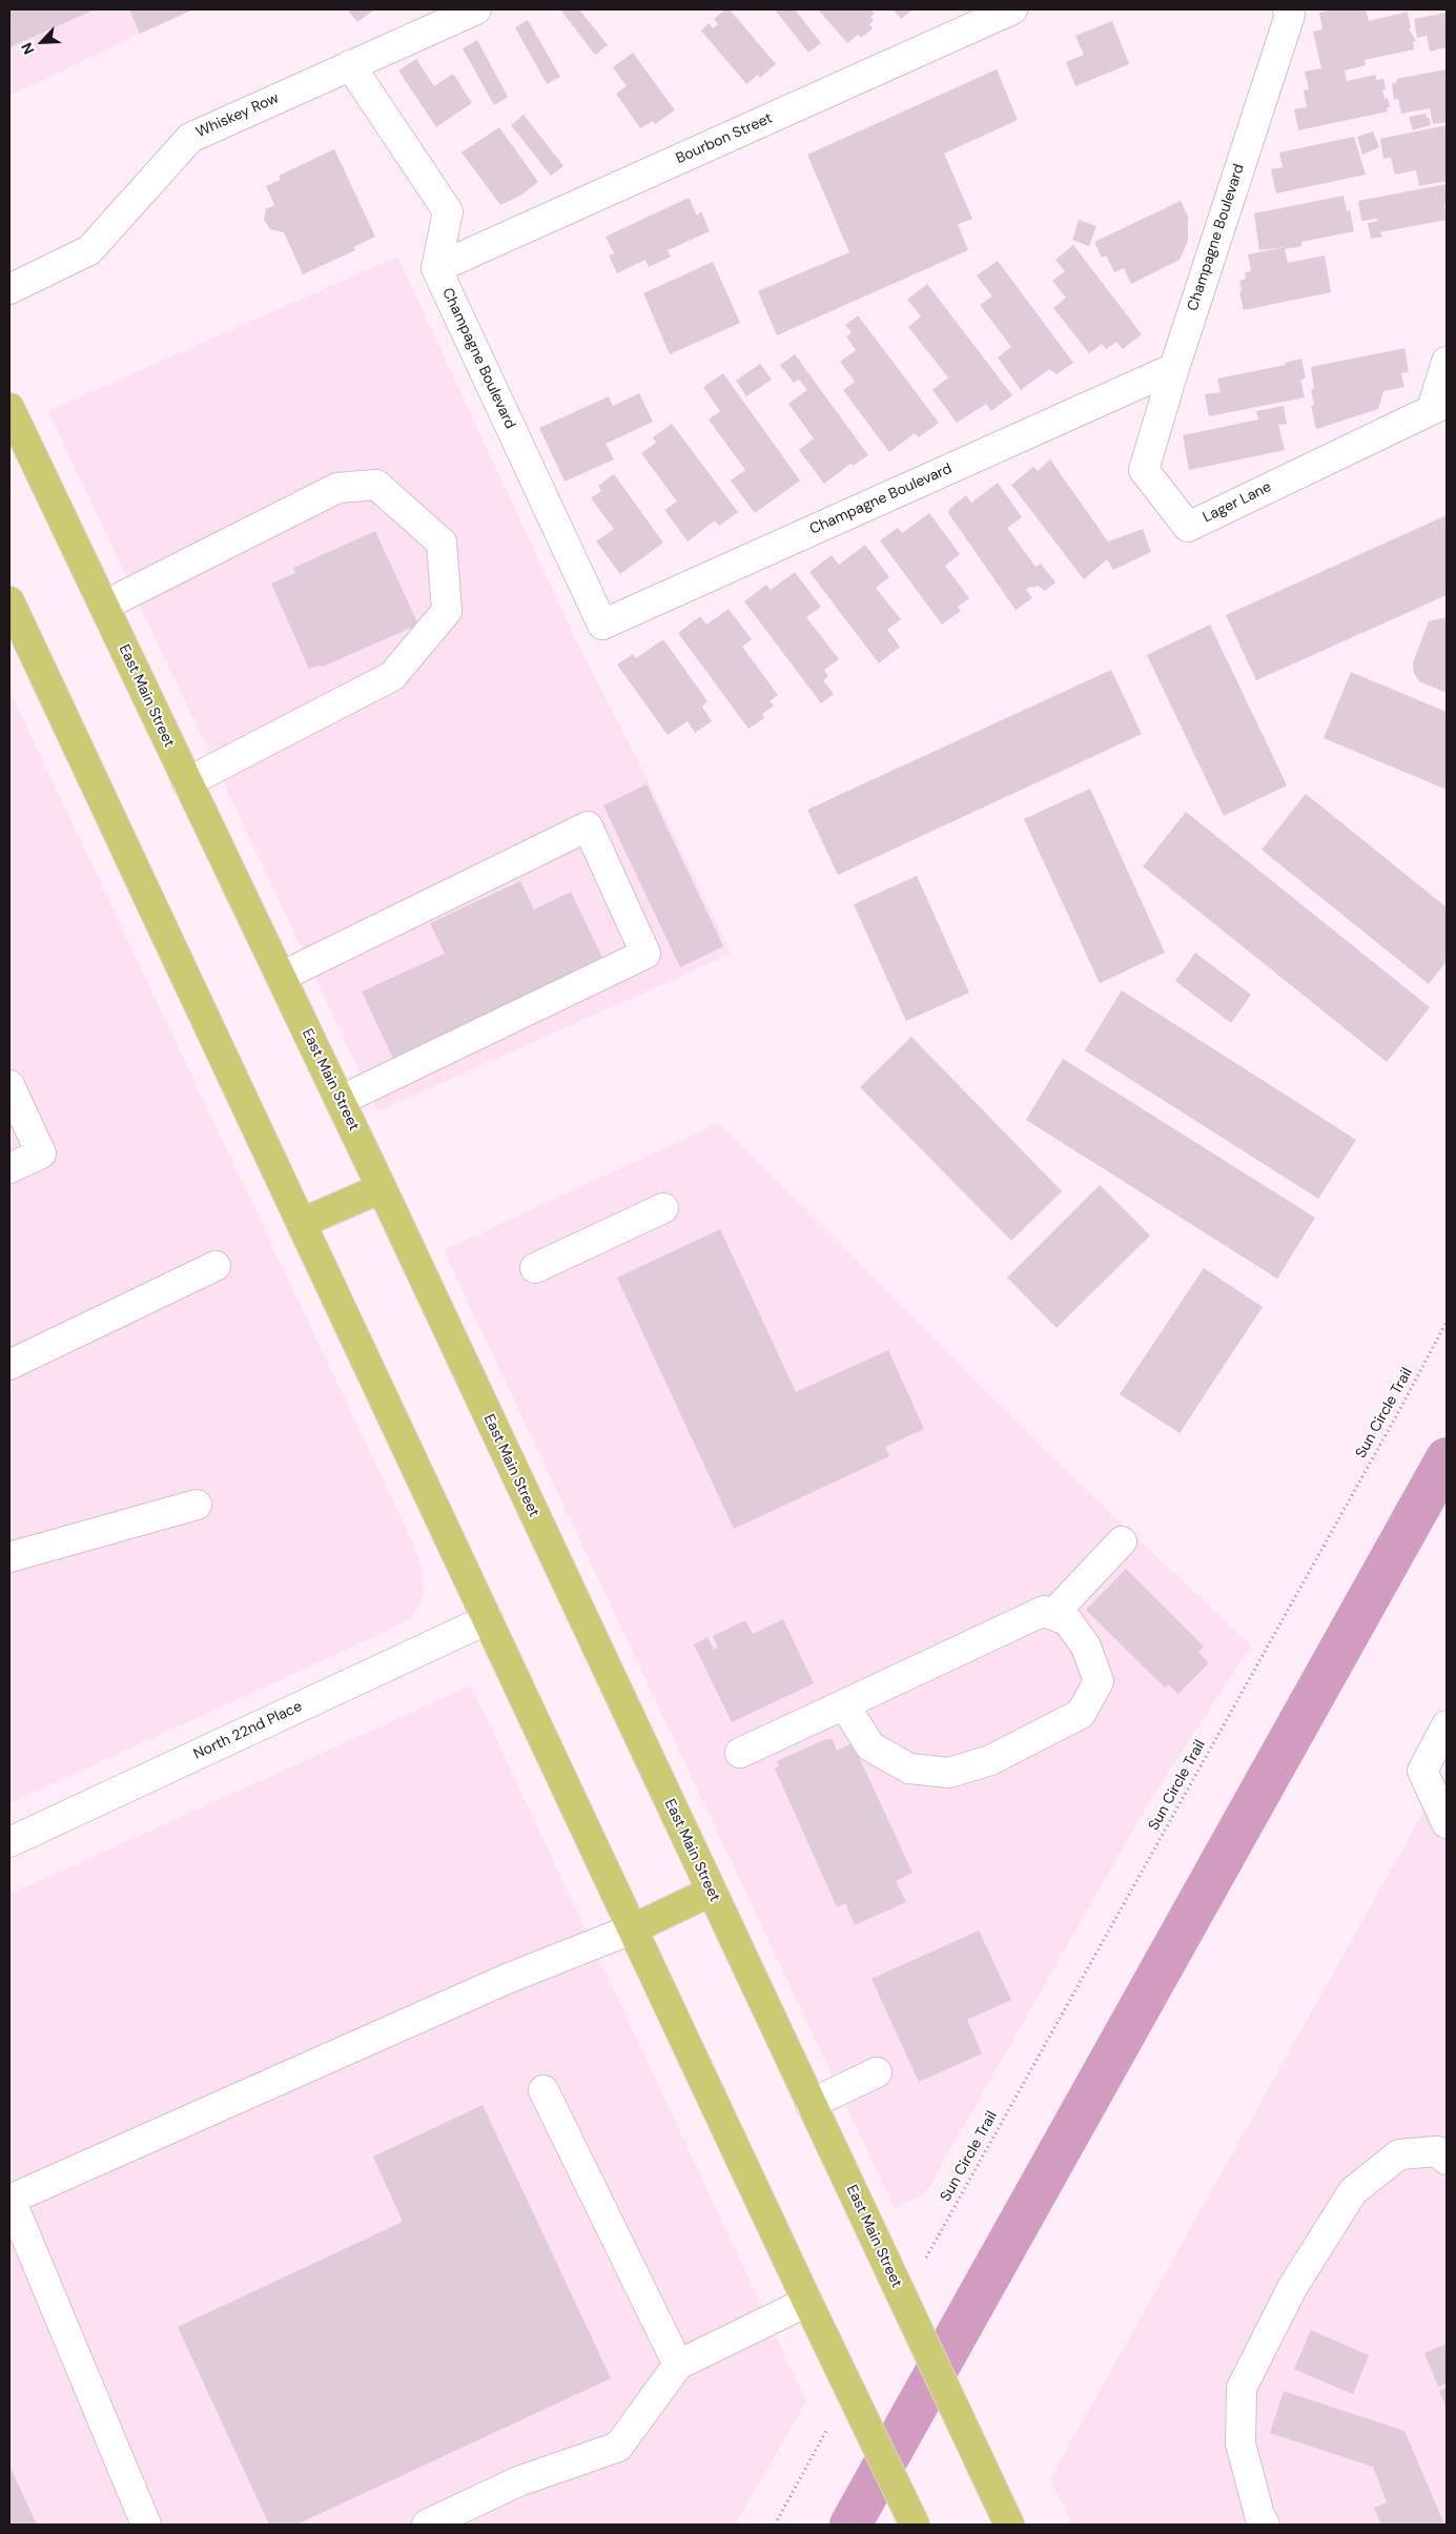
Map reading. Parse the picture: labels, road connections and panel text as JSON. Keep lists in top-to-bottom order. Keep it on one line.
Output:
{"streets":{"main road":["East Main Street"],"street":["Whiskey Row","Bourbon Street","Champagne Boulevard","Lager Lane","North 22nd Place"],"path":["Sun Circle Trail"]},"crossings":[["Bourbon Street","Champagne Boulevard"],["Champagne Boulevard","Lager Lane"]],"north":"bottom left"}
